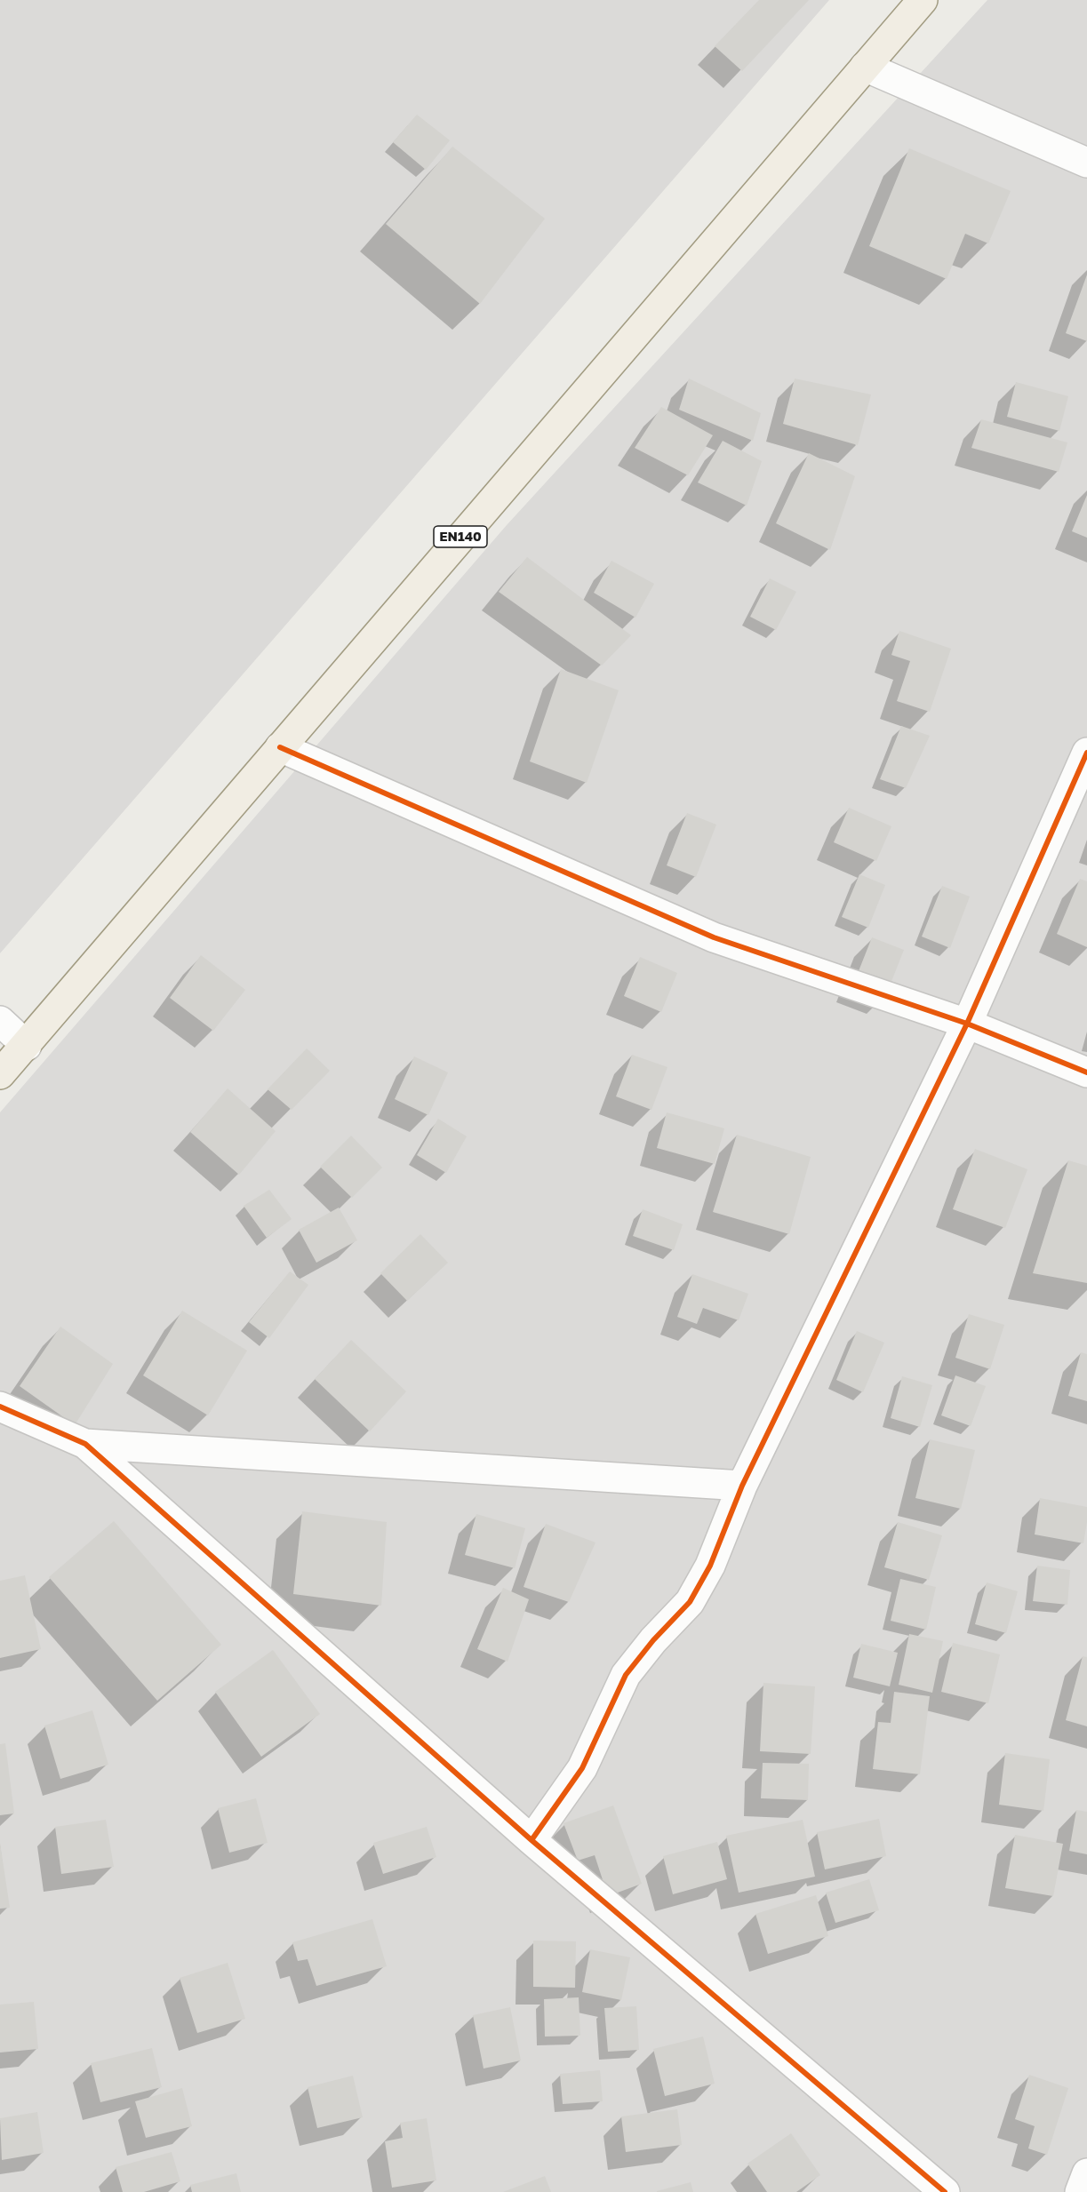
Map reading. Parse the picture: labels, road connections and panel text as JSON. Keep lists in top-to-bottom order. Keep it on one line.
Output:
{"streets":{"main road":["EN140"]}}
